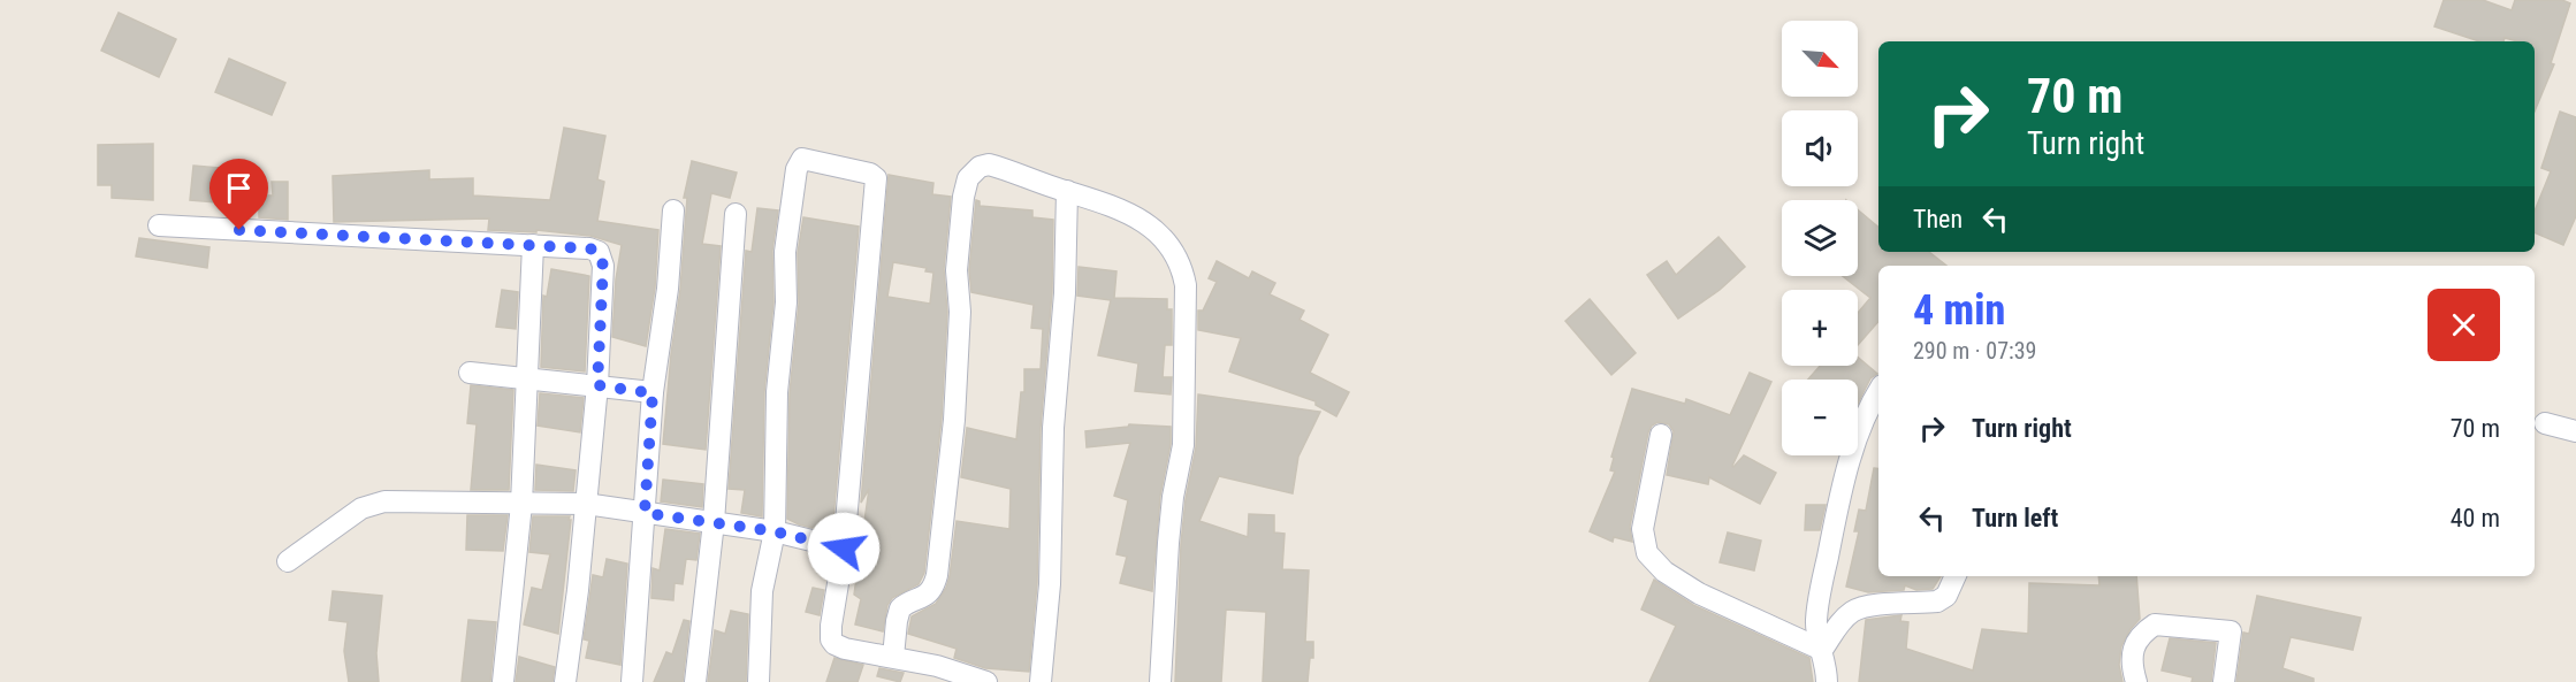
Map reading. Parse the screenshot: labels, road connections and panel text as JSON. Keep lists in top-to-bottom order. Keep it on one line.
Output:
{"north":"bottom right","page":{"map_buttons":["+","−"],"turn":["70 m","Turn right"],"then":"Then","heading":["4 min","290 m · 07:39"],"list":[{"name":"Turn right","value":"70 m"},{"name":"Turn left","value":"40 m"}]}}
